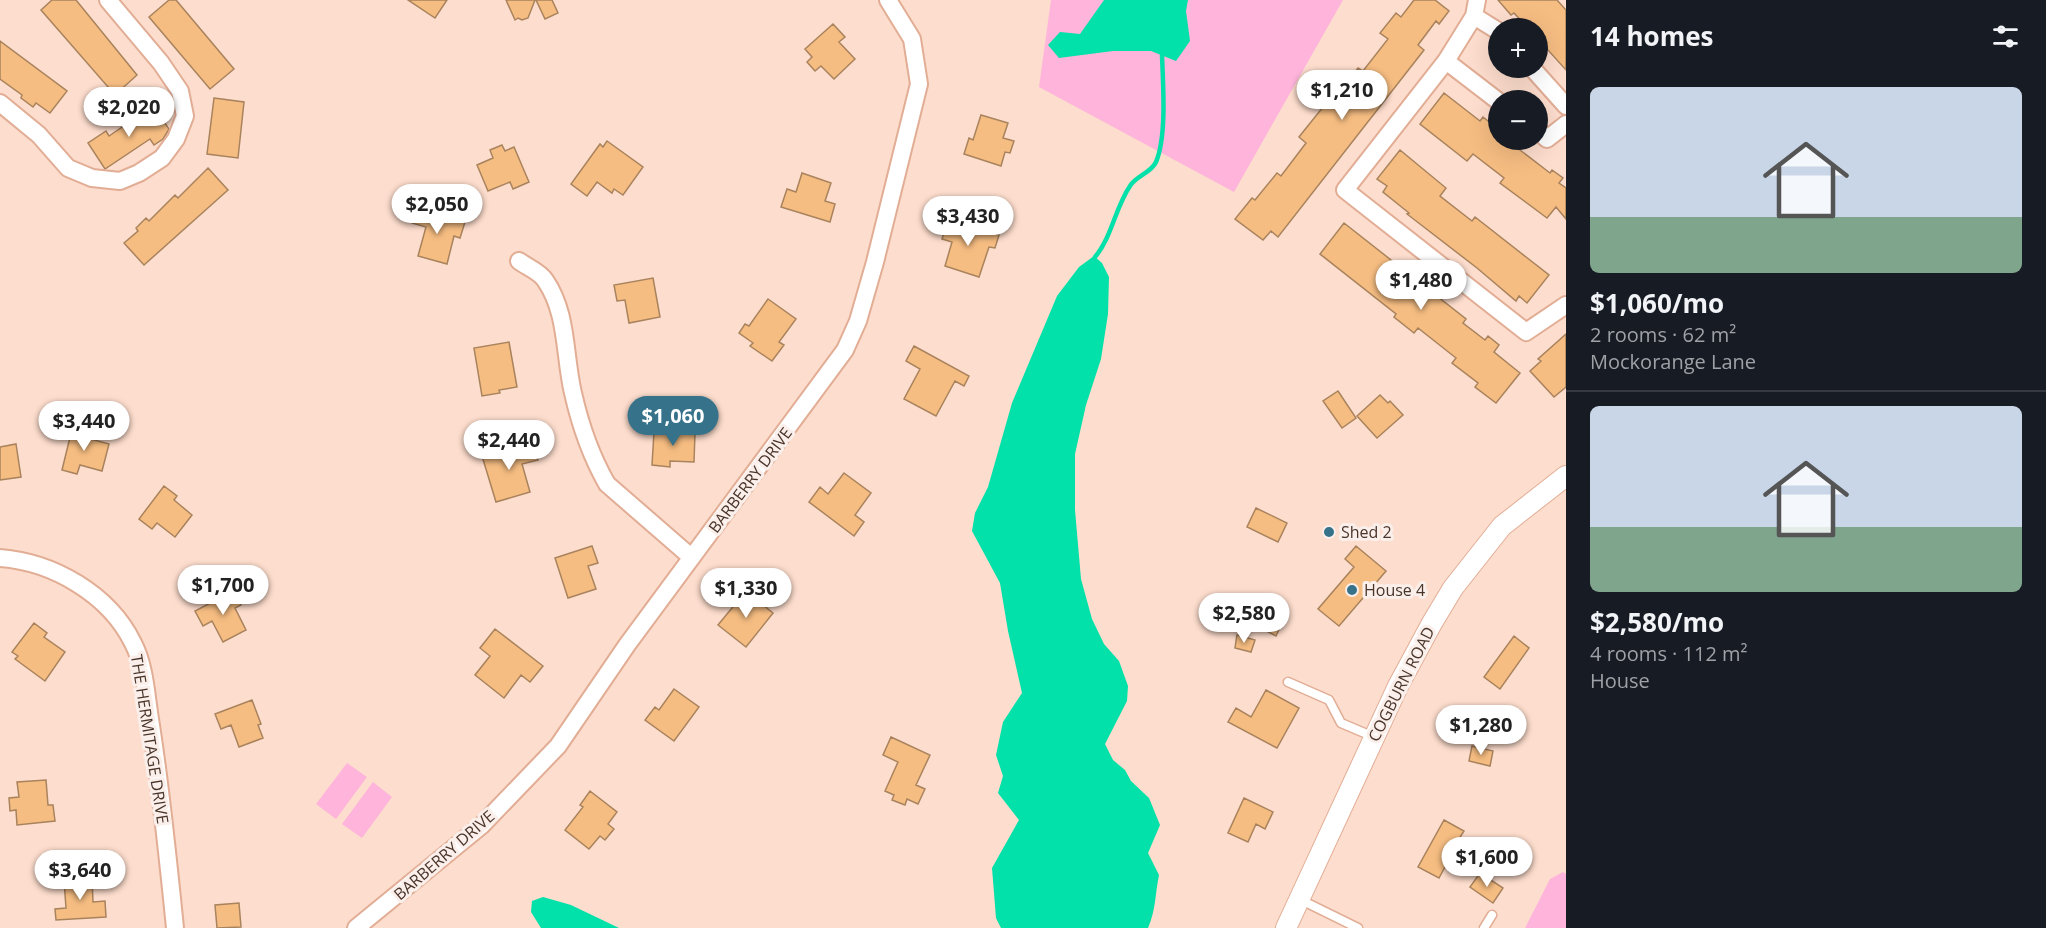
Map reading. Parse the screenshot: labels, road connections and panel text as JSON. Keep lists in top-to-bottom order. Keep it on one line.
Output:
{"streets":{"street":["BARBERRY DRIVE","COGBURN ROAD","THE HERMITAGE DRIVE"]},"places":["Shed 2","House 4"],"page":{"heading":"14 homes","map_buttons":["+","−"],"price":["$1,210","$2,020","$2,050","$3,430","$1,480","$1,060","$3,440","$2,440","$1,700","$1,330","$2,580","$1,280","$1,600","$3,640"],"list":[{"name":"$1,060/mo","note":"2 rooms · 62 m² · Mockorange Lane"},{"name":"$2,580/mo","note":"4 rooms · 112 m² · House"}]}}
